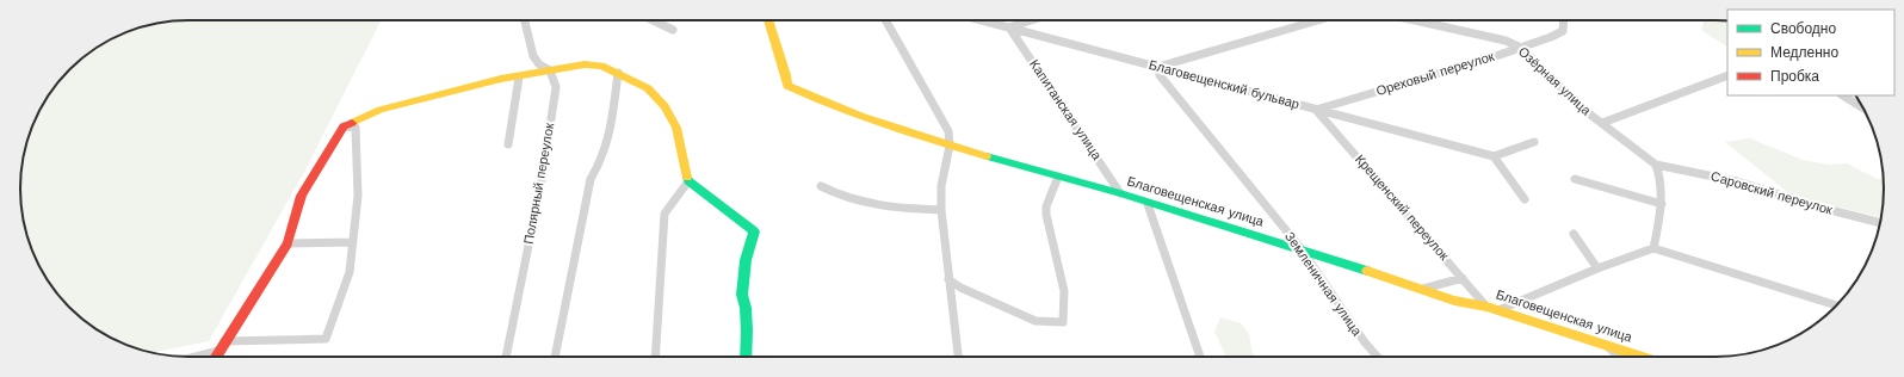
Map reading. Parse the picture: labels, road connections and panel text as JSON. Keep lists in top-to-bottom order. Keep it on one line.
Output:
{"streets":{"street":["Ореховый переулок","Озёрная улица","Благовещенский бульвар","Капитанская улица","Полярный переулок","Саровский переулок","Благовещенская улица","Крещенский переулок","Земленичная улица"]},"crossings":[["Ореховый переулок","Озёрная улица"],["Ореховый переулок","Благовещенский бульвар"],["Ореховый переулок","Крещенский переулок"],["Озёрная улица","Саровский переулок"],["Благовещенский бульвар","Капитанская улица"],["Благовещенский бульвар","Крещенский переулок"],["Благовещенский бульвар","Земленичная улица"],["Капитанская улица","Благовещенская улица"],["Благовещенская улица","Крещенский переулок"],["Благовещенская улица","Земленичная улица"]],"legend":["Свободно","Медленно","Пробка"]}
